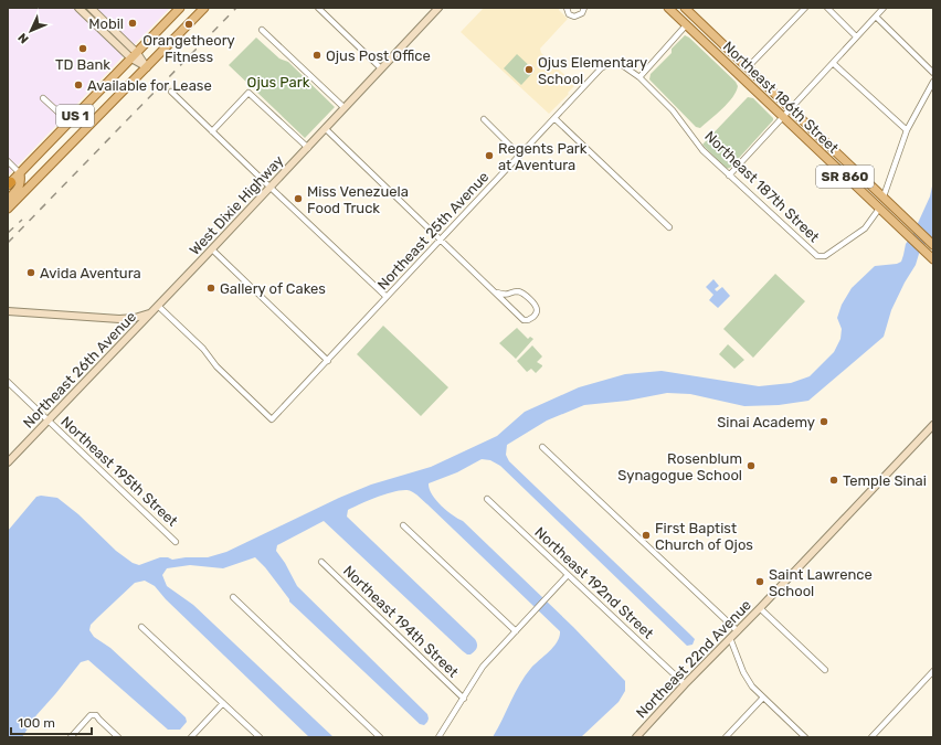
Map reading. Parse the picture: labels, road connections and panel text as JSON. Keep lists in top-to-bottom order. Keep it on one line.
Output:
{"streets":{"main road":["Northeast 186th Street","US 1","SR 860"],"street":["Northeast 187th Street","West Dixie Highway","Northeast 25th Avenue","Northeast 26th Avenue","Northeast 195th Street","Northeast 192nd Street","Northeast 194th Street","Northeast 22nd Avenue"]},"crossings":[["Northeast 186th Street","Northeast 187th Street"],["Northeast 187th Street","Northeast 25th Avenue"],["West Dixie Highway","Northeast 25th Avenue"],["West Dixie Highway","Northeast 26th Avenue"],["Northeast 26th Avenue","Northeast 195th Street"],["Northeast 192nd Street","Northeast 22nd Avenue"]],"parks":["Ojus Park"],"places":["Mobil","Orangetheory Fitness","TD Bank","Ojus Post Office","Ojus Elementary School","Available for Lease","Regents Park at Aventura","Miss Venezuela Food Truck","Avida Aventura","Gallery of Cakes","Sinai Academy","Rosenblum Synagogue School","Temple Sinai","First Baptist Church of Ojos","Saint Lawrence School"],"scale_bar":"100 m","north":"bottom left"}
